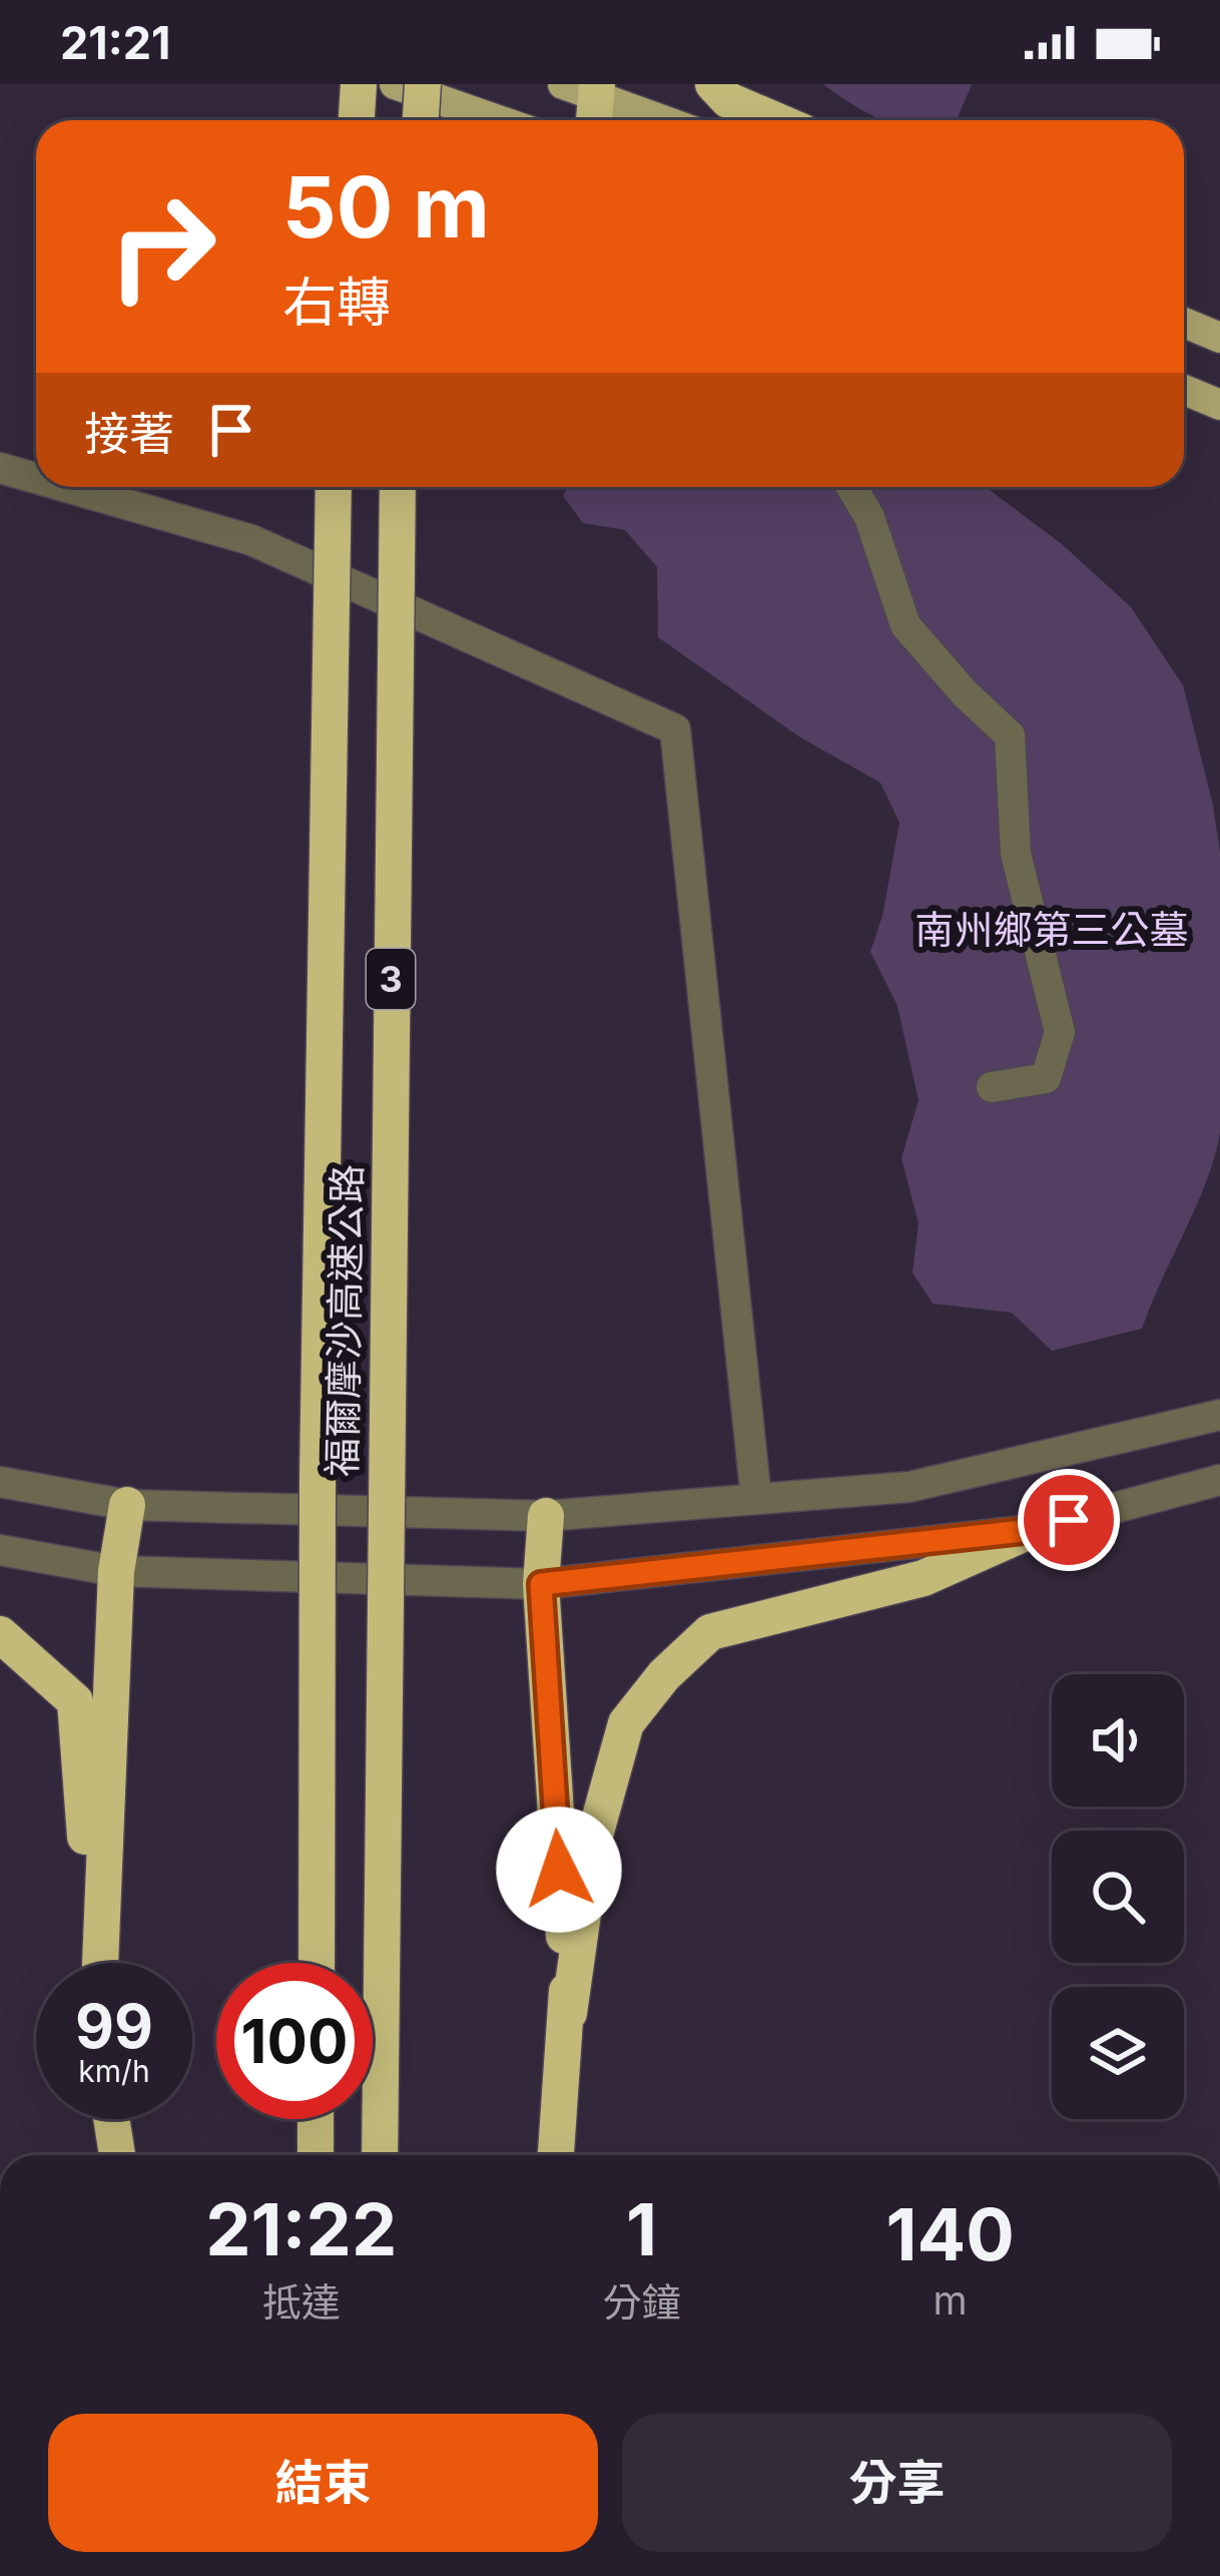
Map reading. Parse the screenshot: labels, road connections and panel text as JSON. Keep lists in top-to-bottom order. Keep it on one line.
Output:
{"streets":{"highway":["3","福爾摩沙高速公路"]},"parks":["南州鄉第三公墓"],"page":{"status":"21:21","turn":["50 m","右轉"],"then":"接著","speed":"99 km/h","limit":"100","eta":["21:22","抵達","1","分鐘","140","m"],"buttons":["結束","分享"]}}
